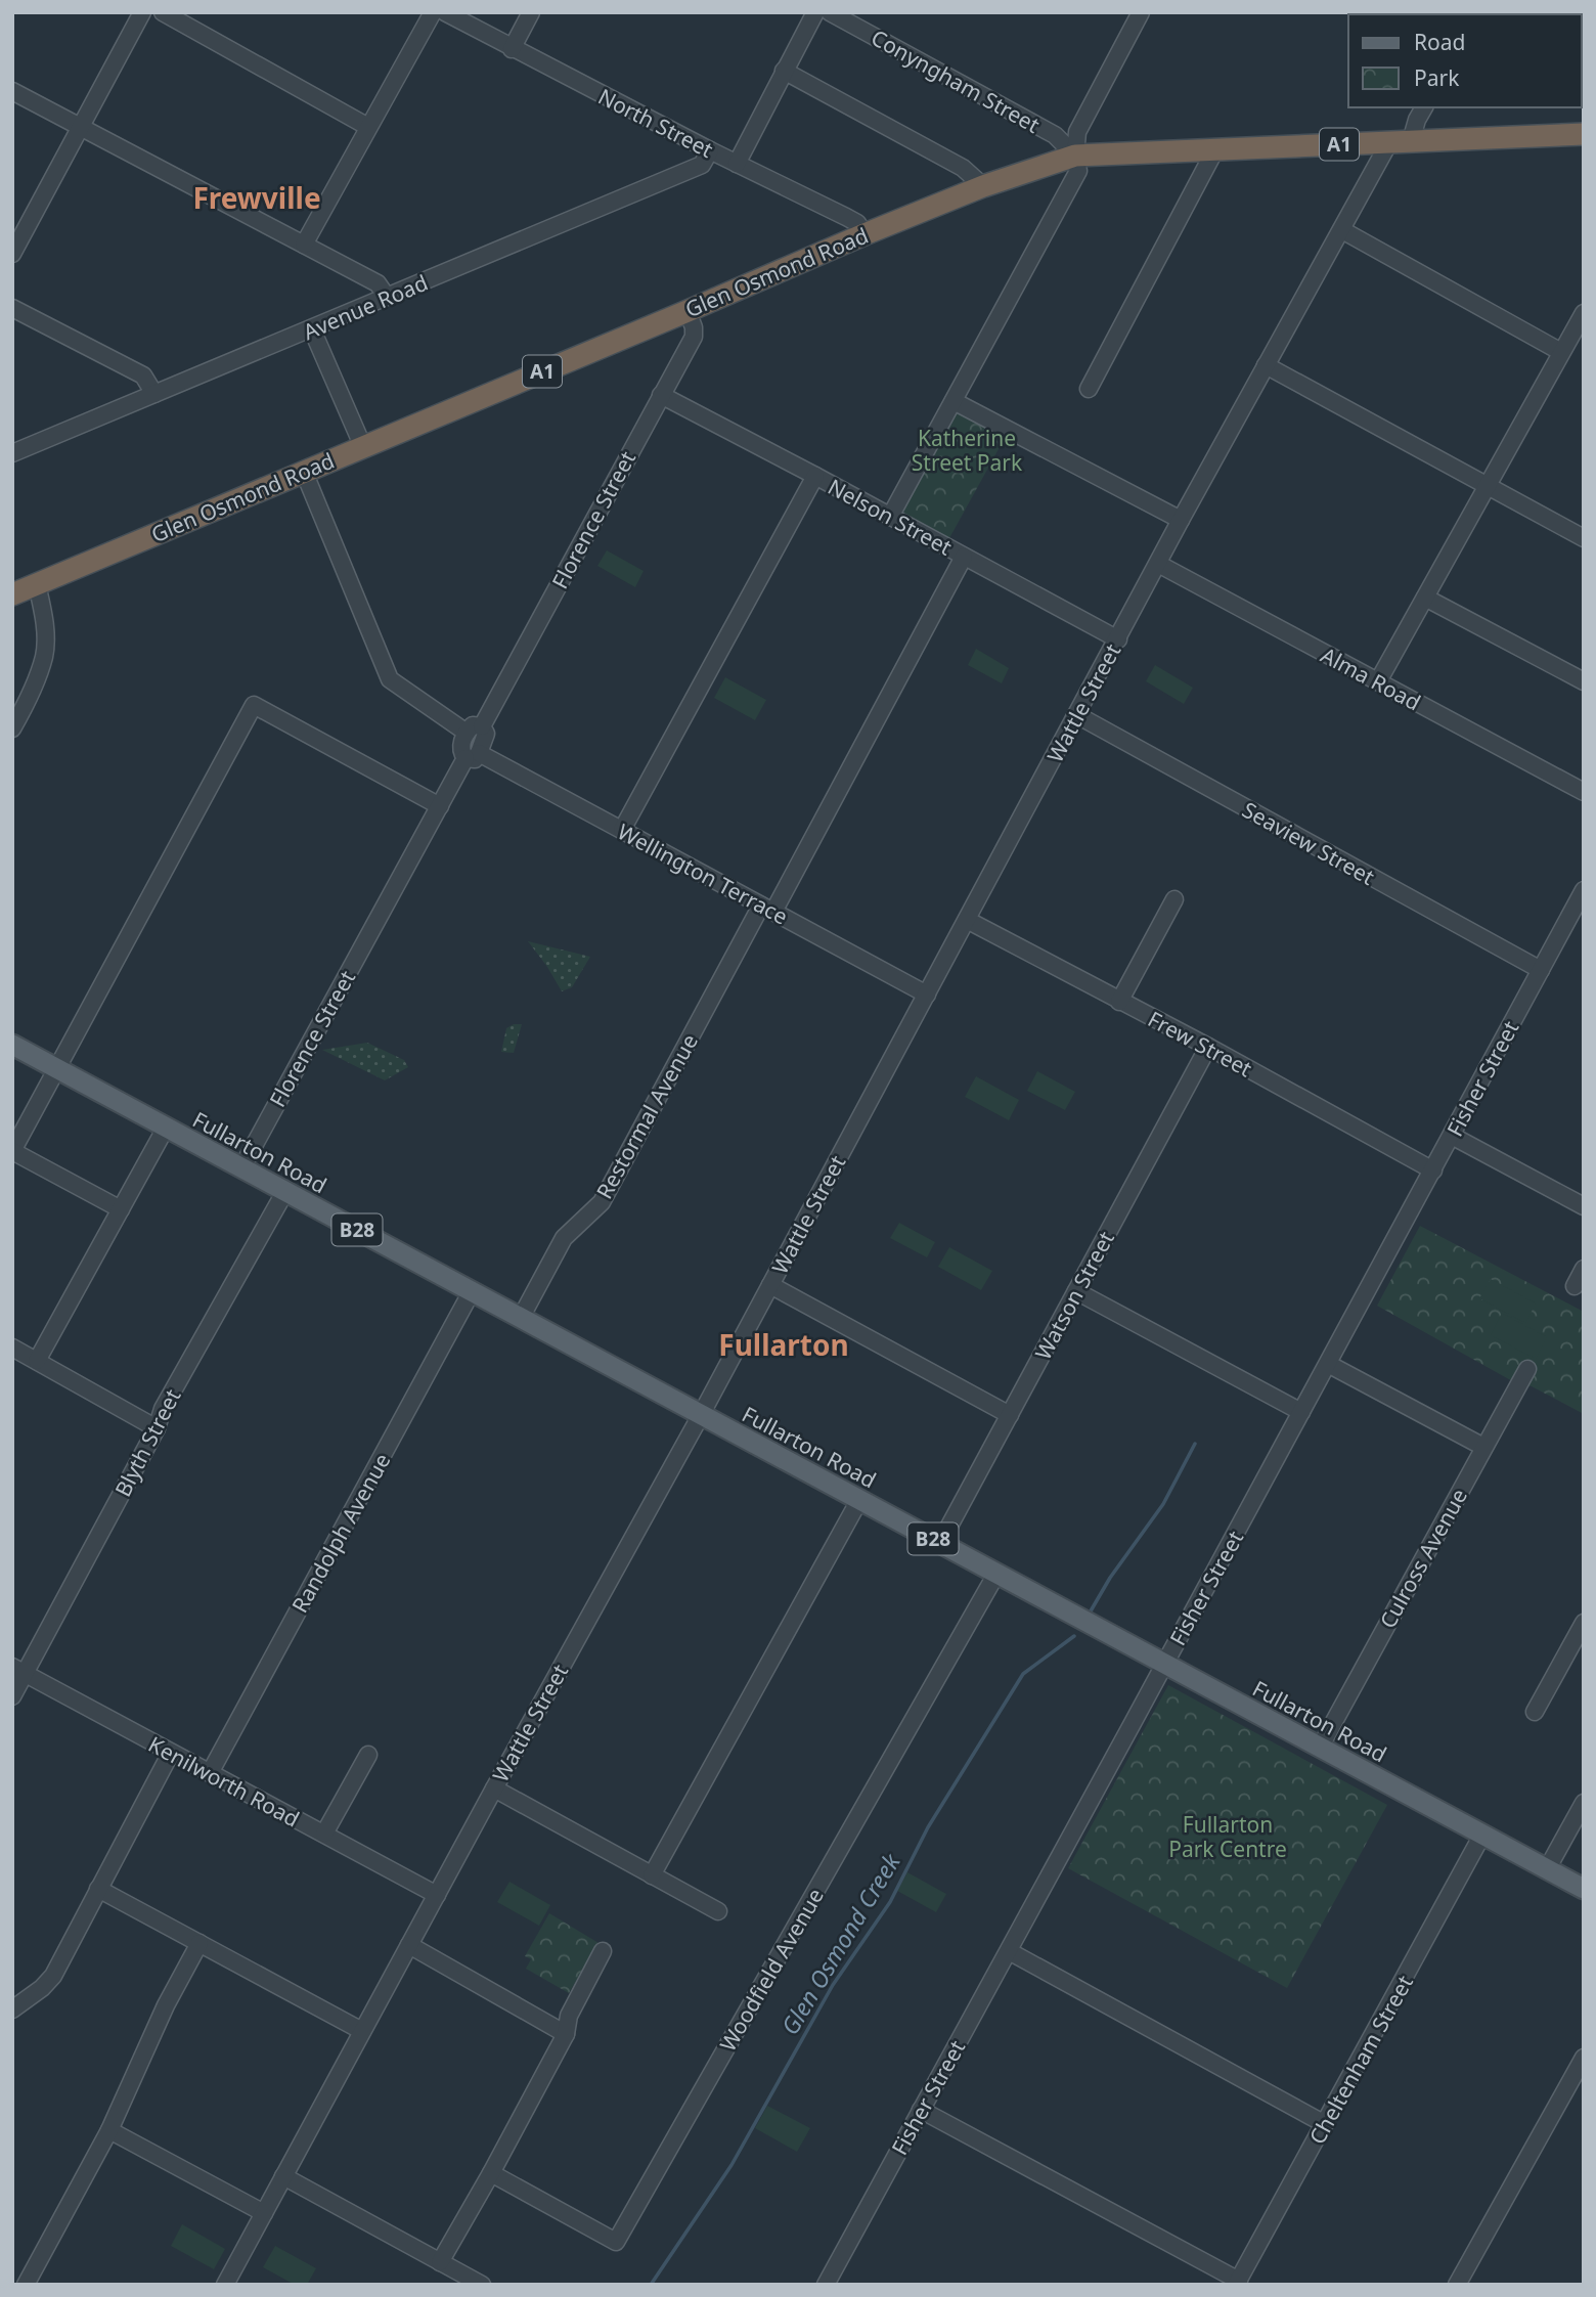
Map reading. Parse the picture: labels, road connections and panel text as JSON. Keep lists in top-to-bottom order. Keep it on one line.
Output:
{"streets":{"highway":["A1","Glen Osmond Road"],"main road":["Fullarton Road","B28"],"street":["Conyngham Street","North Street","Avenue Road","Nelson Street","Florence Street","Alma Road","Wattle Street","Seaview Street","Wellington Terrace","Frew Street","Fisher Street","Restormal Avenue","Watson Street","Blyth Street","Randolph Avenue","Culross Avenue","Kenilworth Road","Woodfield Avenue","Cheltenham Street"]},"crossings":[["Conyngham Street","Glen Osmond Road"],["North Street","Glen Osmond Road"],["North Street","Avenue Road"],["Glen Osmond Road","Florence Street"],["Glen Osmond Road","Wattle Street"],["Nelson Street","Florence Street"],["Nelson Street","Wattle Street"],["Nelson Street","Restormal Avenue"],["Florence Street","Wellington Terrace"],["Florence Street","Fullarton Road"],["Alma Road","Wattle Street"],["Wattle Street","Seaview Street"],["Wattle Street","Wellington Terrace"],["Wattle Street","Frew Street"],["Wattle Street","Fullarton Road"],["Wattle Street","Kenilworth Road"],["Seaview Street","Fisher Street"],["Wellington Terrace","Restormal Avenue"],["Frew Street","Fisher Street"],["Frew Street","Watson Street"],["Fisher Street","Fullarton Road"],["Restormal Avenue","Fullarton Road"],["Fullarton Road","Watson Street"],["Fullarton Road","Blyth Street"],["Fullarton Road","Randolph Avenue"],["Fullarton Road","Culross Avenue"],["Fullarton Road","Woodfield Avenue"],["Fullarton Road","Cheltenham Street"],["Blyth Street","Kenilworth Road"],["Randolph Avenue","Kenilworth Road"]],"districts":["Frewville","Fullarton"],"water":["Glen Osmond Creek"],"parks":["Katherine Street Park","Fullarton Park Centre"],"legend":["Road","Park"]}
